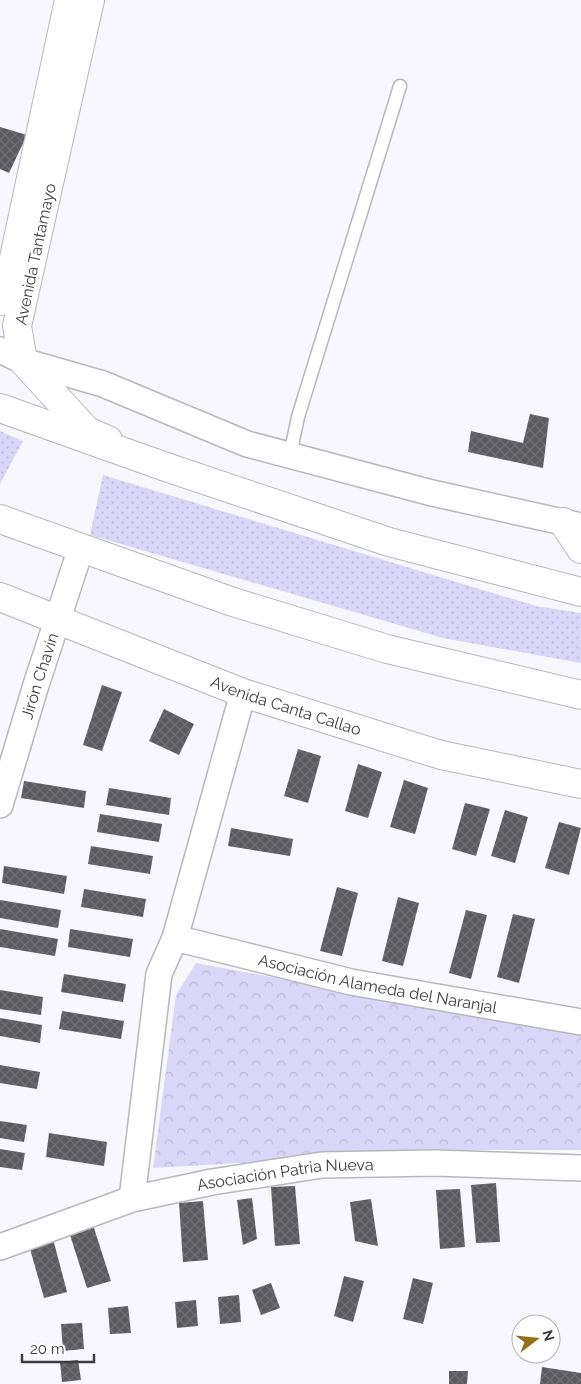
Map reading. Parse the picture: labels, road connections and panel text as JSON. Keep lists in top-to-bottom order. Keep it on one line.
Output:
{"streets":{"street":["Avenida Tantamayo","Jirón Chavín","Avenida Canta Callao","Asociación Alameda del Naranjal","Asociación Patria Nueva"]},"crossings":[["Jirón Chavín","Avenida Canta Callao"]],"scale_bar":"20 m","north":"right"}
